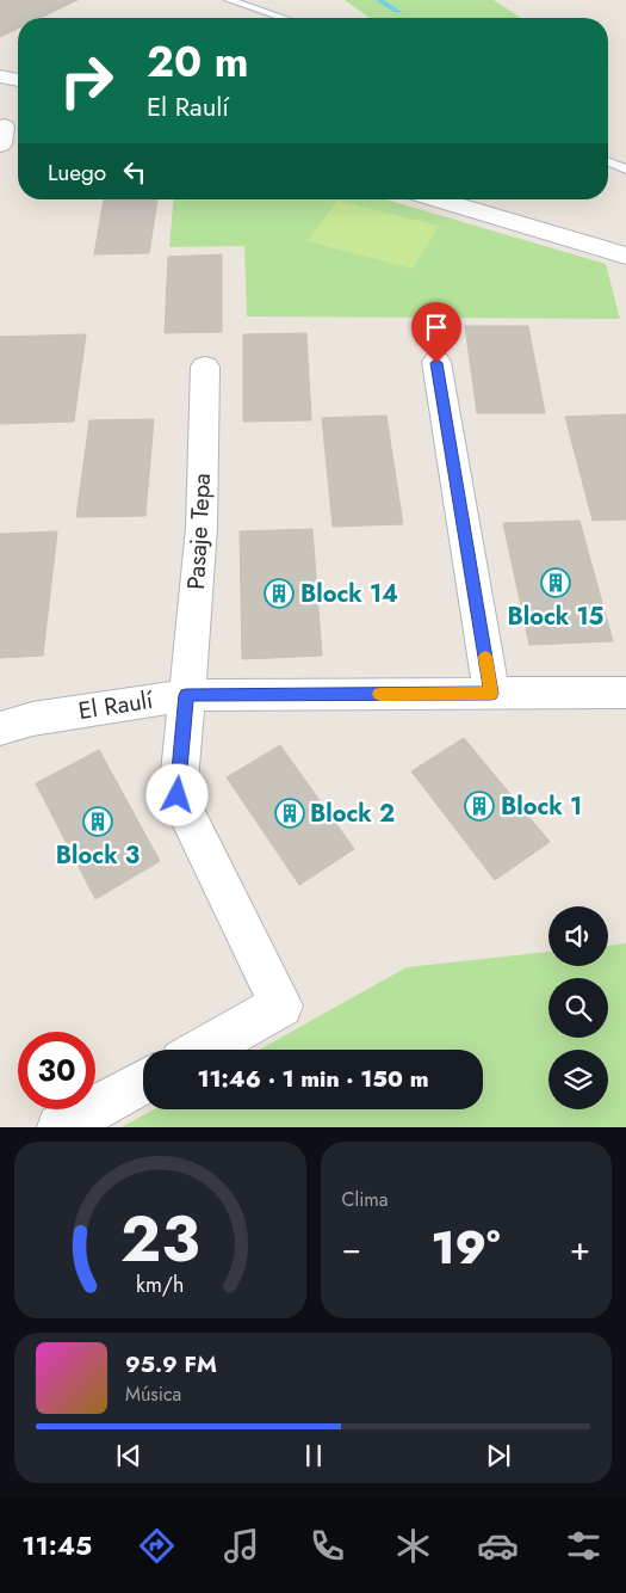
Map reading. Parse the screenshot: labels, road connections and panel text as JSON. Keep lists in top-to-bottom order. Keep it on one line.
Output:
{"streets":{"street":["Pasaje Tepa","El Raulí"]},"crossings":[["Pasaje Tepa","El Raulí"]],"places":{"building":["Block 15","Block 14","Block 1","Block 2","Block 3"]},"page":{"turn":["20 m","El Raulí"],"then":"Luego","limit":"30","trip":"11:46 · 1 min · 150 m","tile":"Clima","heat":["−","19°","+"],"song":["95.9 FM","Música"],"tabs":"11:45","gauge":["23","km/h"]}}
